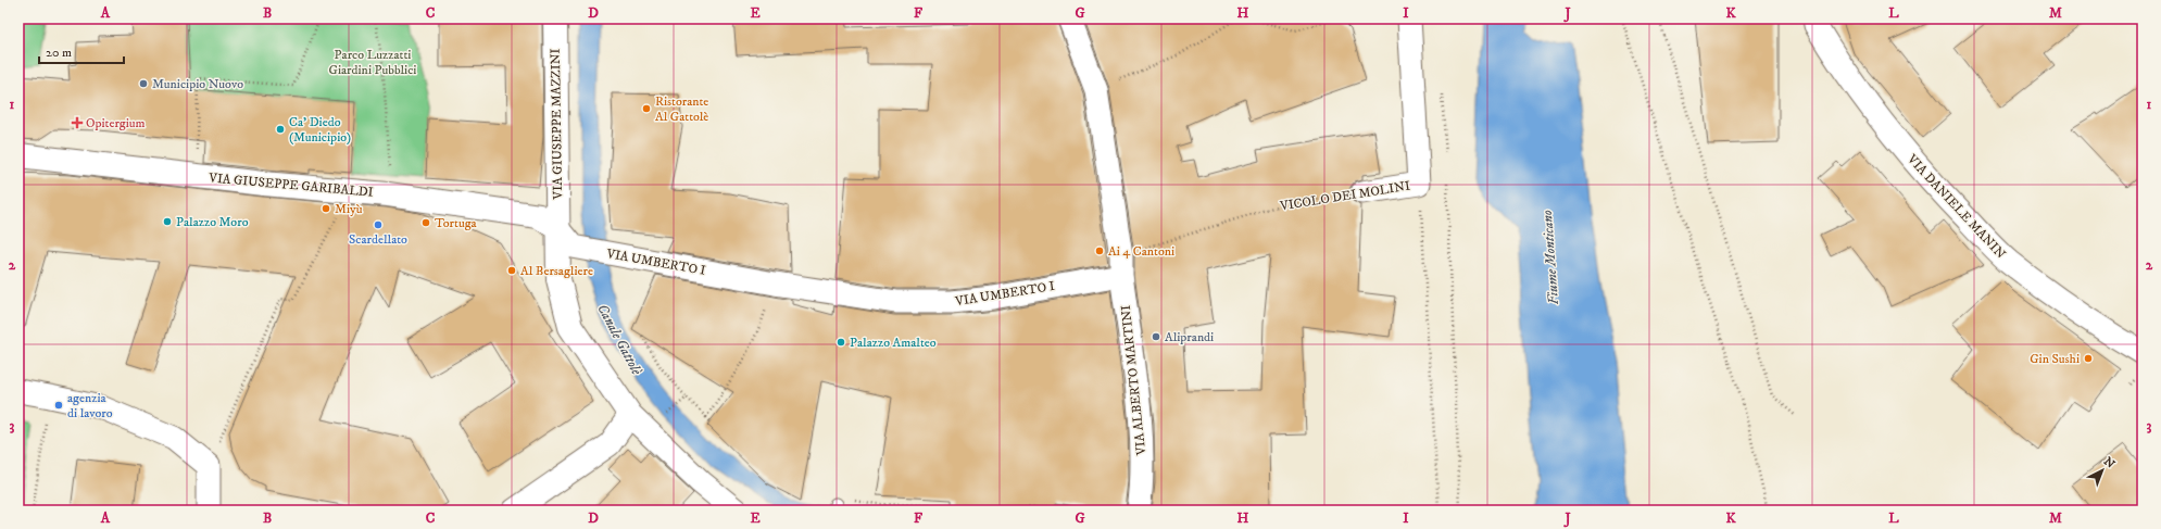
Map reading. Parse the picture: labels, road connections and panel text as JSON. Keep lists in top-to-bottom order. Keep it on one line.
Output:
{"streets":{"street":["VIA GIUSEPPE MAZZINI","VIA GIUSEPPE GARIBALDI","VICOLO DEI MOLINI","VIA DANIELE MANIN","VIA UMBERTO I","VIA ALBERTO MARTINI"]},"crossings":[["VIA GIUSEPPE MAZZINI","VIA GIUSEPPE GARIBALDI"],["VIA GIUSEPPE MAZZINI","VIA UMBERTO I"],["VIA GIUSEPPE GARIBALDI","VIA UMBERTO I"],["VICOLO DEI MOLINI","VIA UMBERTO I"],["VICOLO DEI MOLINI","VIA ALBERTO MARTINI"],["VIA UMBERTO I","VIA ALBERTO MARTINI"]],"water":["Fiume Monticano","Canale Gattolè"],"parks":["Parco Luzzatti Giardini Pubblici"],"places":{"other":["Municipio Nuovo","Ristorante Al Gattolè","Ca' Diedo (Municipio)","Miyù","Palazzo Moro","Tortuga","Scardellato","Ai 4 Cantoni","Al Bersagliere","Aliprandi","Palazzo Amalteo","Gin Sushi","agenzia di lavoro"],"health":["Opitergium"]},"scale_bar":"20 m","north":"top right","grid":{"columns":["A","B","C","D","E","F","G","H","I","J","K","L","M"],"rows":["1","2","3"]}}
